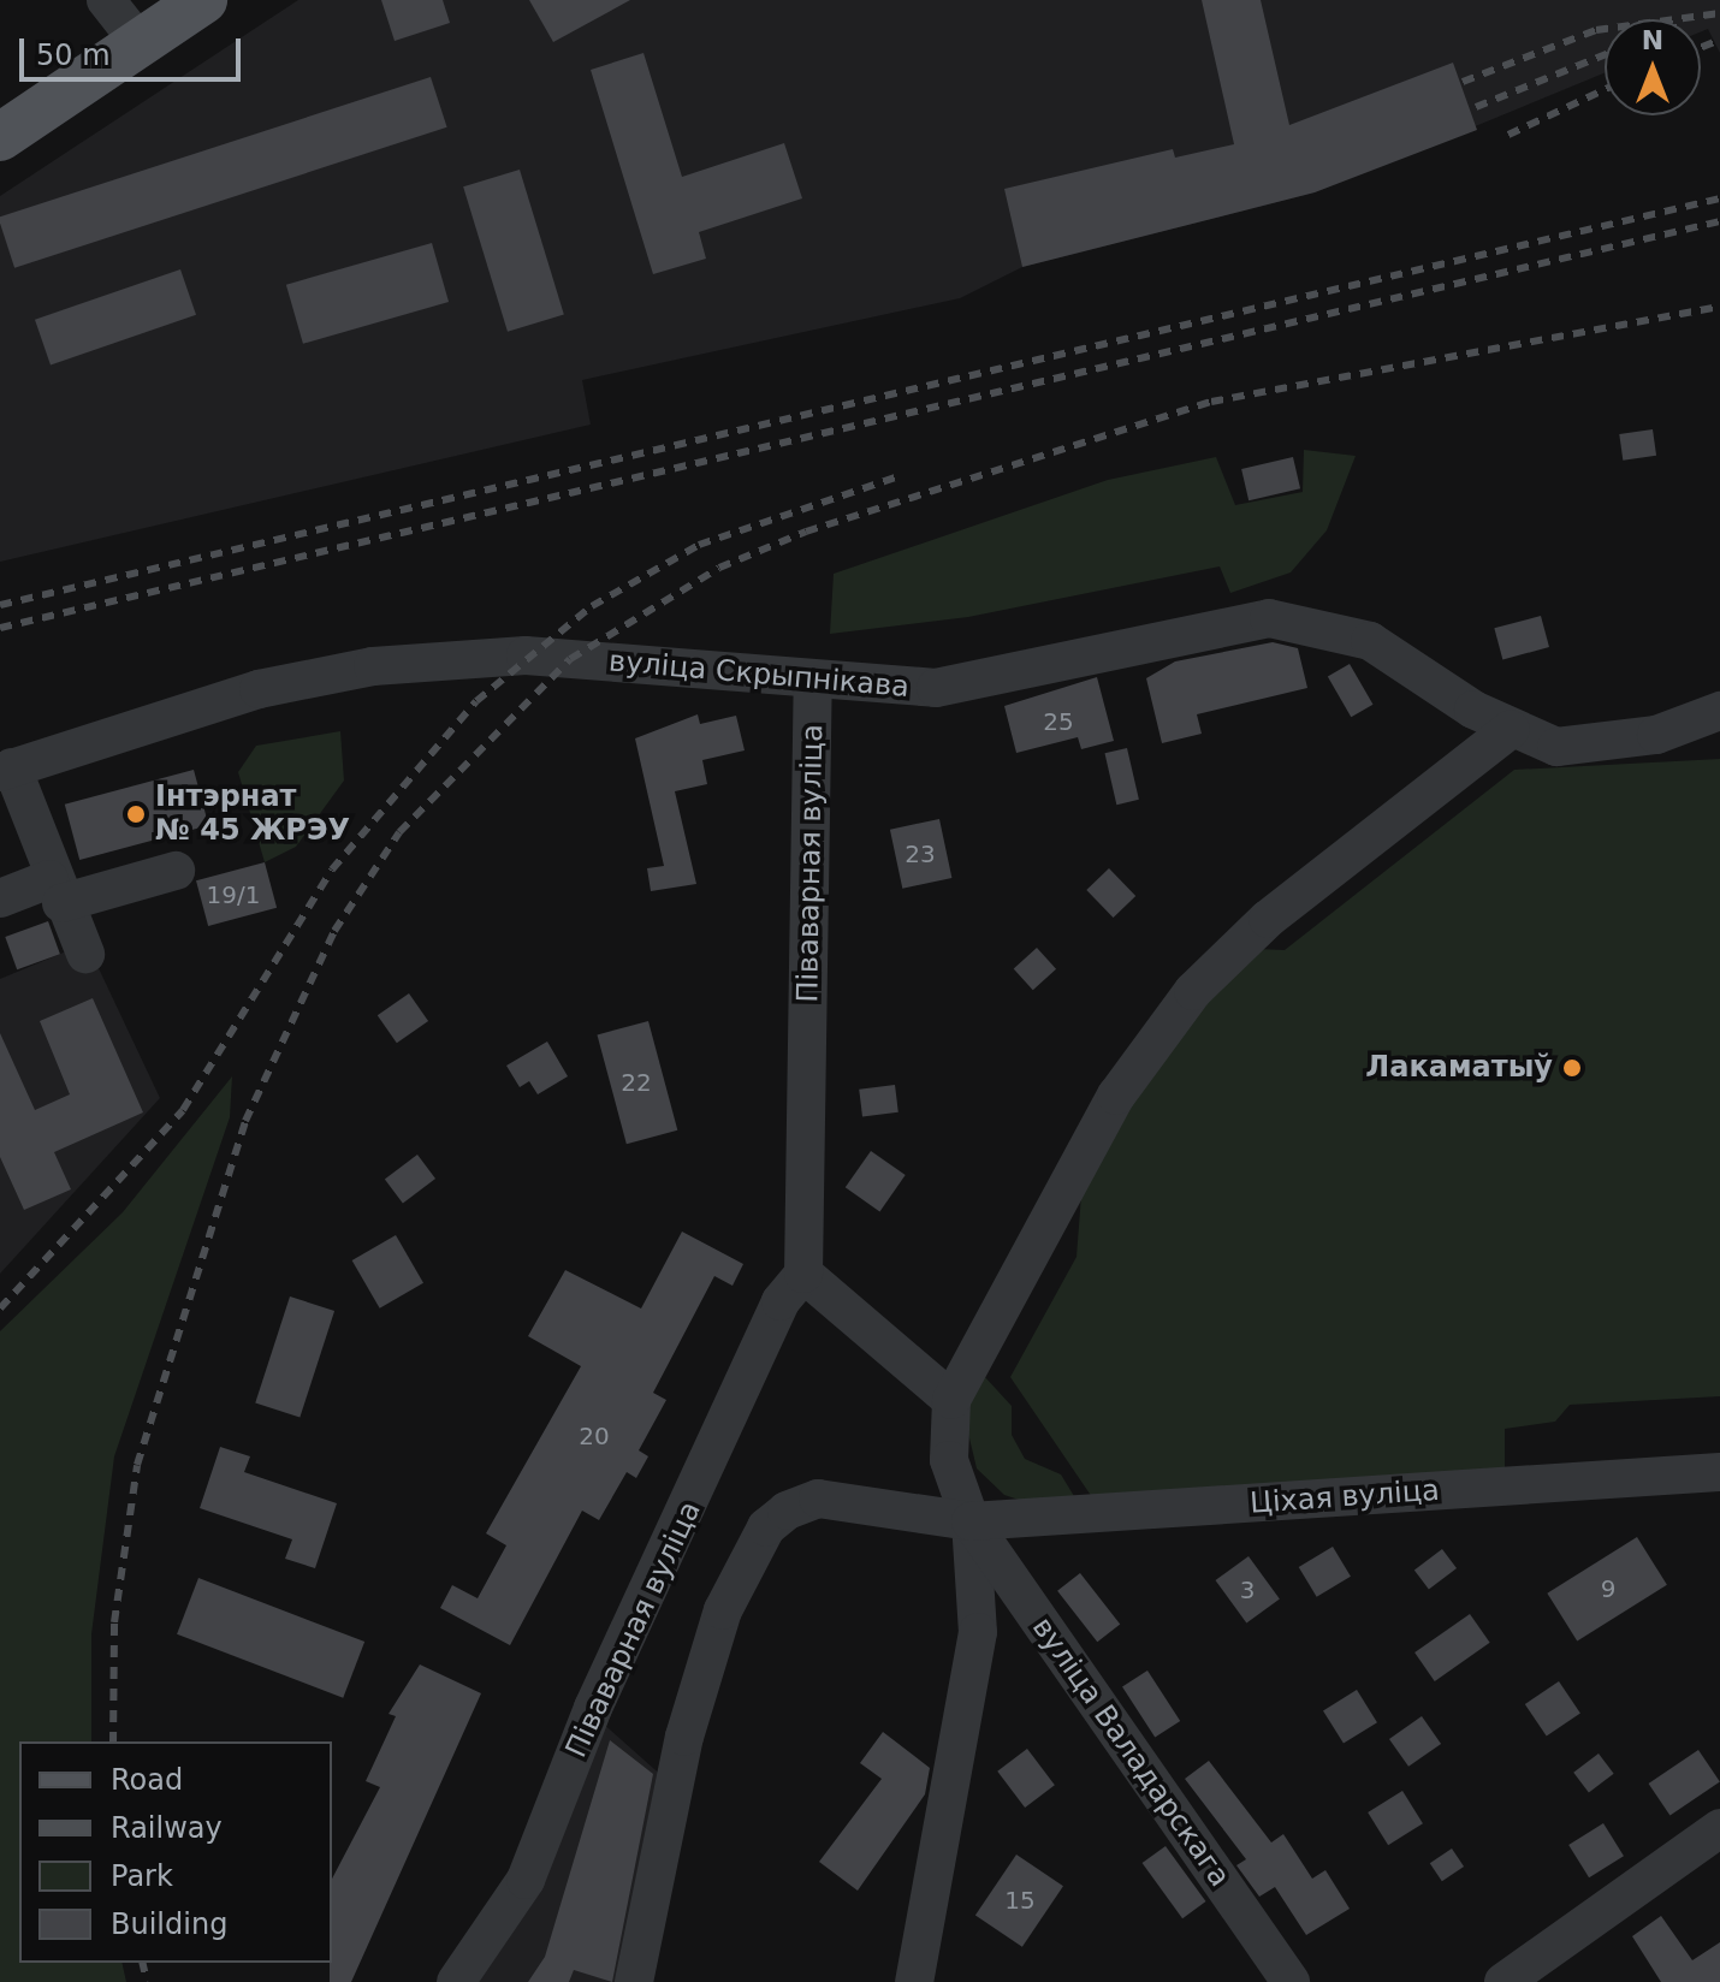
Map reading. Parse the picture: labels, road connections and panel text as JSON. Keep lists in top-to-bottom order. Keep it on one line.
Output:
{"streets":{"street":["вуліца Скрыпнікава","Піваварная вуліца","Ціхая вуліца","вуліца Валадарскага"]},"crossings":[["вуліца Скрыпнікава","Піваварная вуліца"],["Ціхая вуліца","вуліца Валадарскага"]],"places":["Інтэрнат № 45 ЖРЭУ","Лакаматыў"],"house_numbers":["25","23","19/1","22","20","9","3","15"],"legend":["Road","Railway","Park","Building"],"scale_bar":"50 m","north":"top"}
